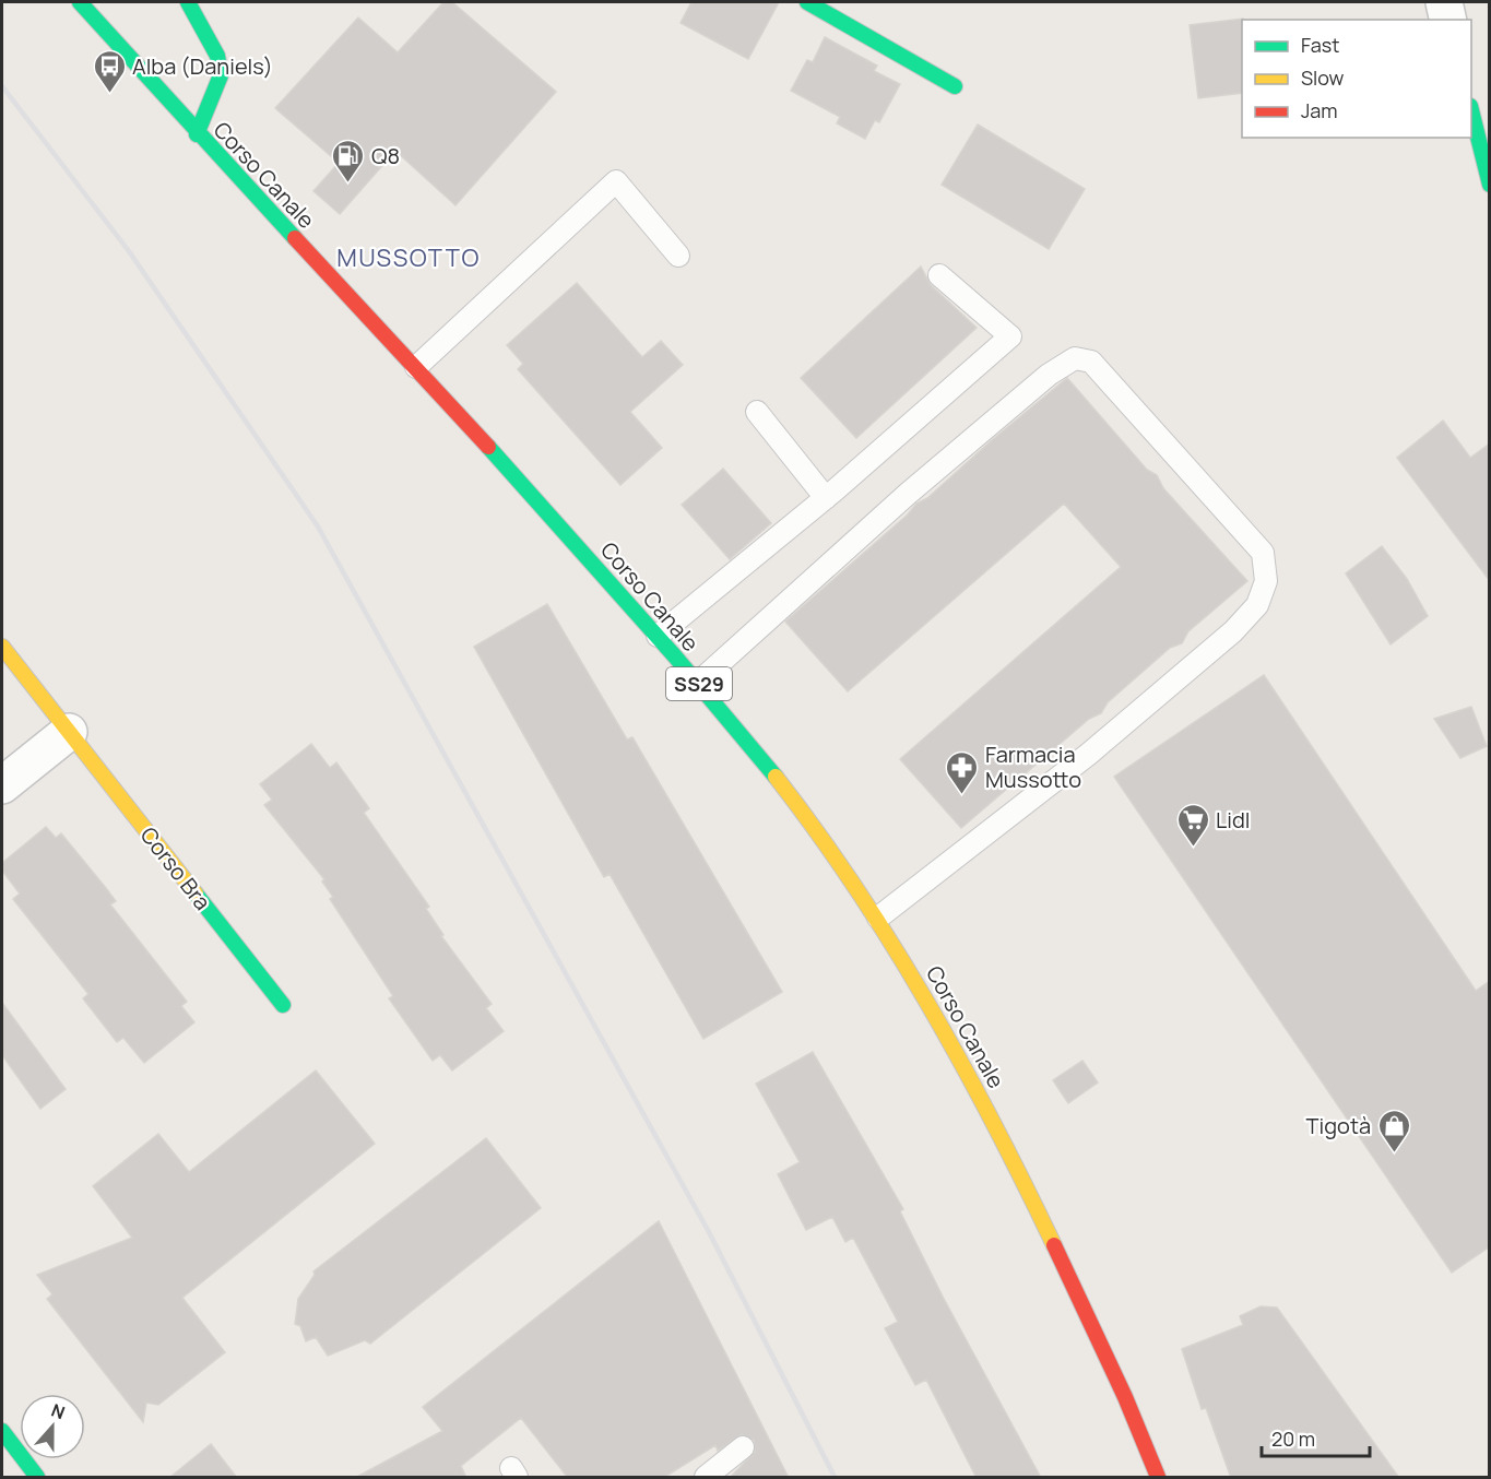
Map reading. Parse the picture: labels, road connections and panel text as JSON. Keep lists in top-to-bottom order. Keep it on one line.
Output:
{"streets":{"main road":["Corso Canale","SS29","Corso Bra"]},"districts":["MUSSOTTO"],"places":{"bus stop":["Alba (Daniels)"],"fuel station":["Q8"],"pharmacy":["Farmacia Mussotto"],"supermarket":["Lidl"],"shop":["Tigotà"]},"legend":["Fast","Slow","Jam"],"scale_bar":"20 m","north":"top"}
